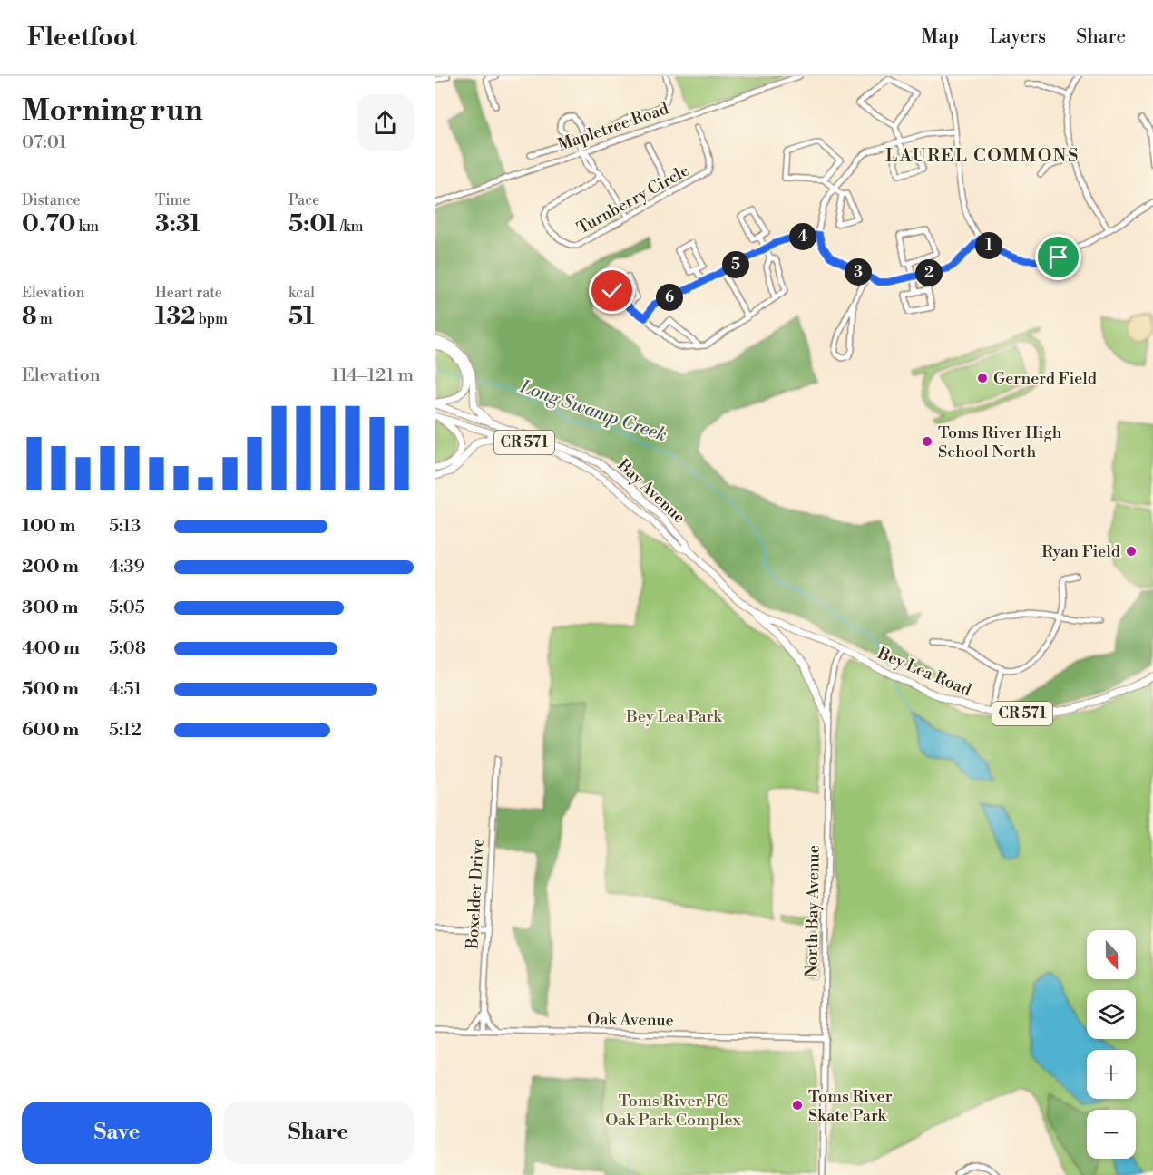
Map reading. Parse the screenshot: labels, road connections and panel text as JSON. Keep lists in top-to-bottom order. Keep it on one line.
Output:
{"streets":{"main road":["CR 571","Bay Avenue","Bey Lea Road"],"street":["Mapletree Road","Turnberry Circle","Boxelder Drive","North Bay Avenue","Oak Avenue"]},"crossings":[["Bay Avenue","Bey Lea Road"],["Bay Avenue","North Bay Avenue"],["Bey Lea Road","North Bay Avenue"],["Boxelder Drive","Oak Avenue"],["North Bay Avenue","Oak Avenue"]],"districts":["LAUREL COMMONS"],"water":["Long Swamp Creek"],"parks":["Bey Lea Park","Toms River FC Oak Park Complex"],"places":["Gernerd Field","Toms River High School North","Ryan Field","Toms River Skate Park"],"north":"bottom","page":{"header":"Fleetfoot","nav":["Map","Layers","Share"],"heading":["Morning run","07:01"],"stats":[["Distance","0.70 km"],["Time","3:31"],["Pace","5:01 /km"],["Elevation","8 m"],["Heart rate","132 bpm"],["kcal","51"]],"pins":["4","1","5","3","2","6"],"chart":["Elevation","114–121 m"],"list":[{"name":"100 m","note":"5:13"},{"name":"200 m","note":"4:39"},{"name":"300 m","note":"5:05"},{"name":"400 m","note":"5:08"},{"name":"500 m","note":"4:51"},{"name":"600 m","note":"5:12"}],"map_buttons":["+","−"],"buttons":["Save","Share"]}}
